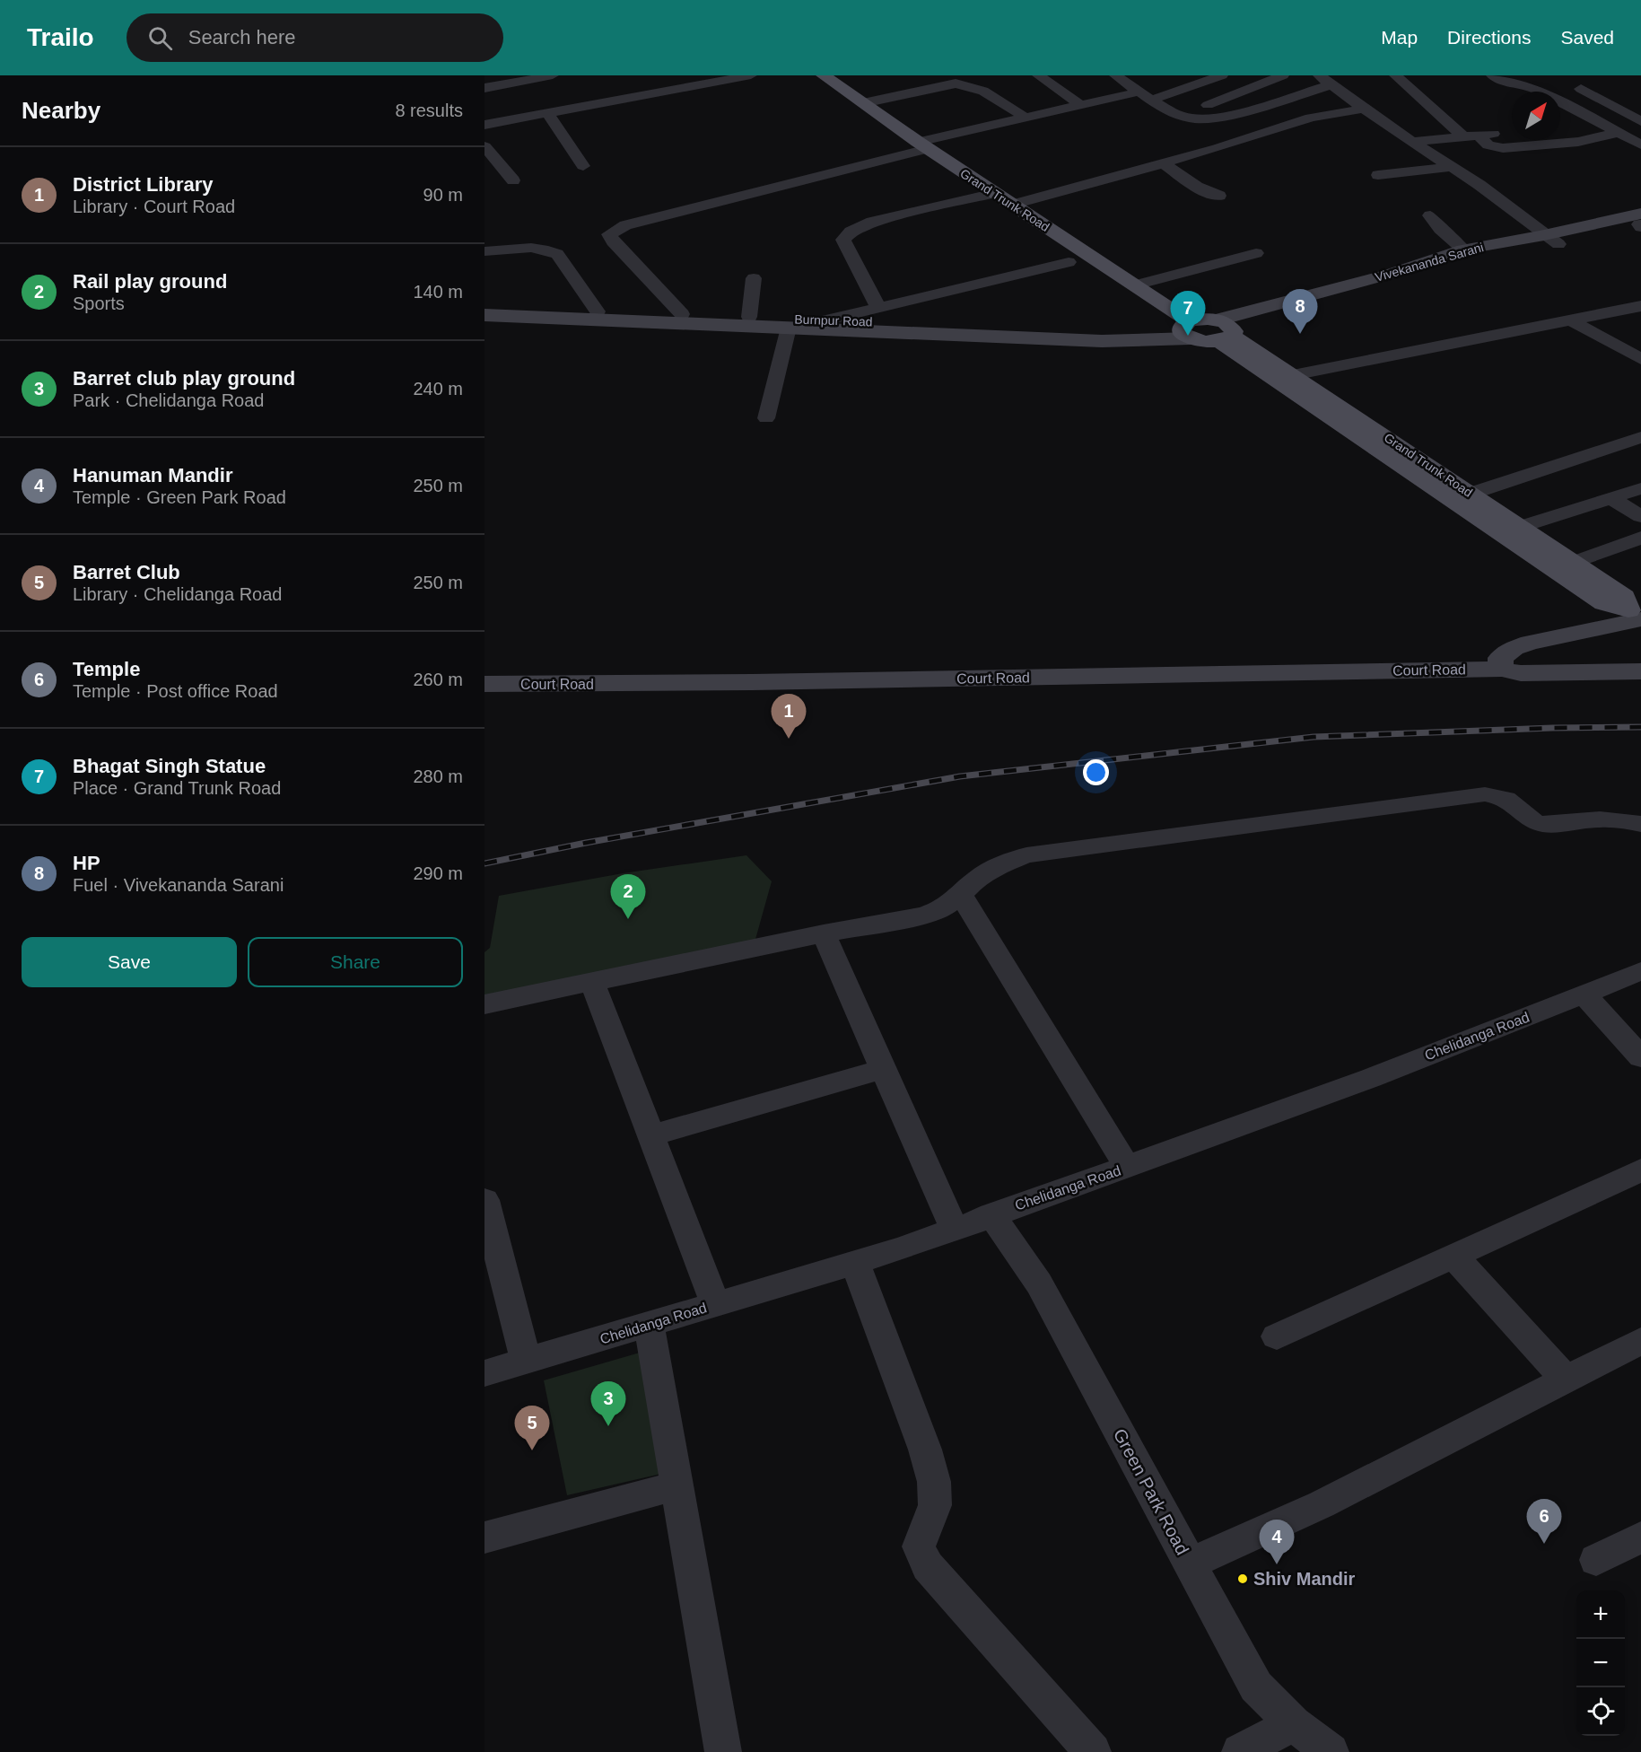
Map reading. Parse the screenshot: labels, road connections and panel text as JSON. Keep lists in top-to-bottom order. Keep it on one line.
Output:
{"streets":{"main road":["Grand Trunk Road"],"street":["Vivekananda Sarani","Burnpur Road","Court Road","Chelidanga Road","Green Park Road"]},"crossings":[["Grand Trunk Road","Vivekananda Sarani"],["Grand Trunk Road","Burnpur Road"],["Chelidanga Road","Green Park Road"]],"places":["Shiv Mandir"],"north":"top right","page":{"header":"Trailo","search":"Search here","nav":["Map","Directions","Saved"],"heading":["Nearby","8 results"],"list":[{"mark":"1","name":"District Library","note":"Library · Court Road","value":"90 m"},{"mark":"2","name":"Rail play ground","note":"Sports","value":"140 m"},{"mark":"3","name":"Barret club play ground","note":"Park · Chelidanga Road","value":"240 m"},{"mark":"4","name":"Hanuman Mandir","note":"Temple · Green Park Road","value":"250 m"},{"mark":"5","name":"Barret Club","note":"Library · Chelidanga Road","value":"250 m"},{"mark":"6","name":"Temple","note":"Temple · Post office Road","value":"260 m"},{"mark":"7","name":"Bhagat Singh Statue","note":"Place · Grand Trunk Road","value":"280 m"},{"mark":"8","name":"HP","note":"Fuel · Vivekananda Sarani","value":"290 m"}],"pins":["8","7","1","2","3","5","6","4"],"buttons":["Save","Share"],"map_buttons":["+","−"]}}
